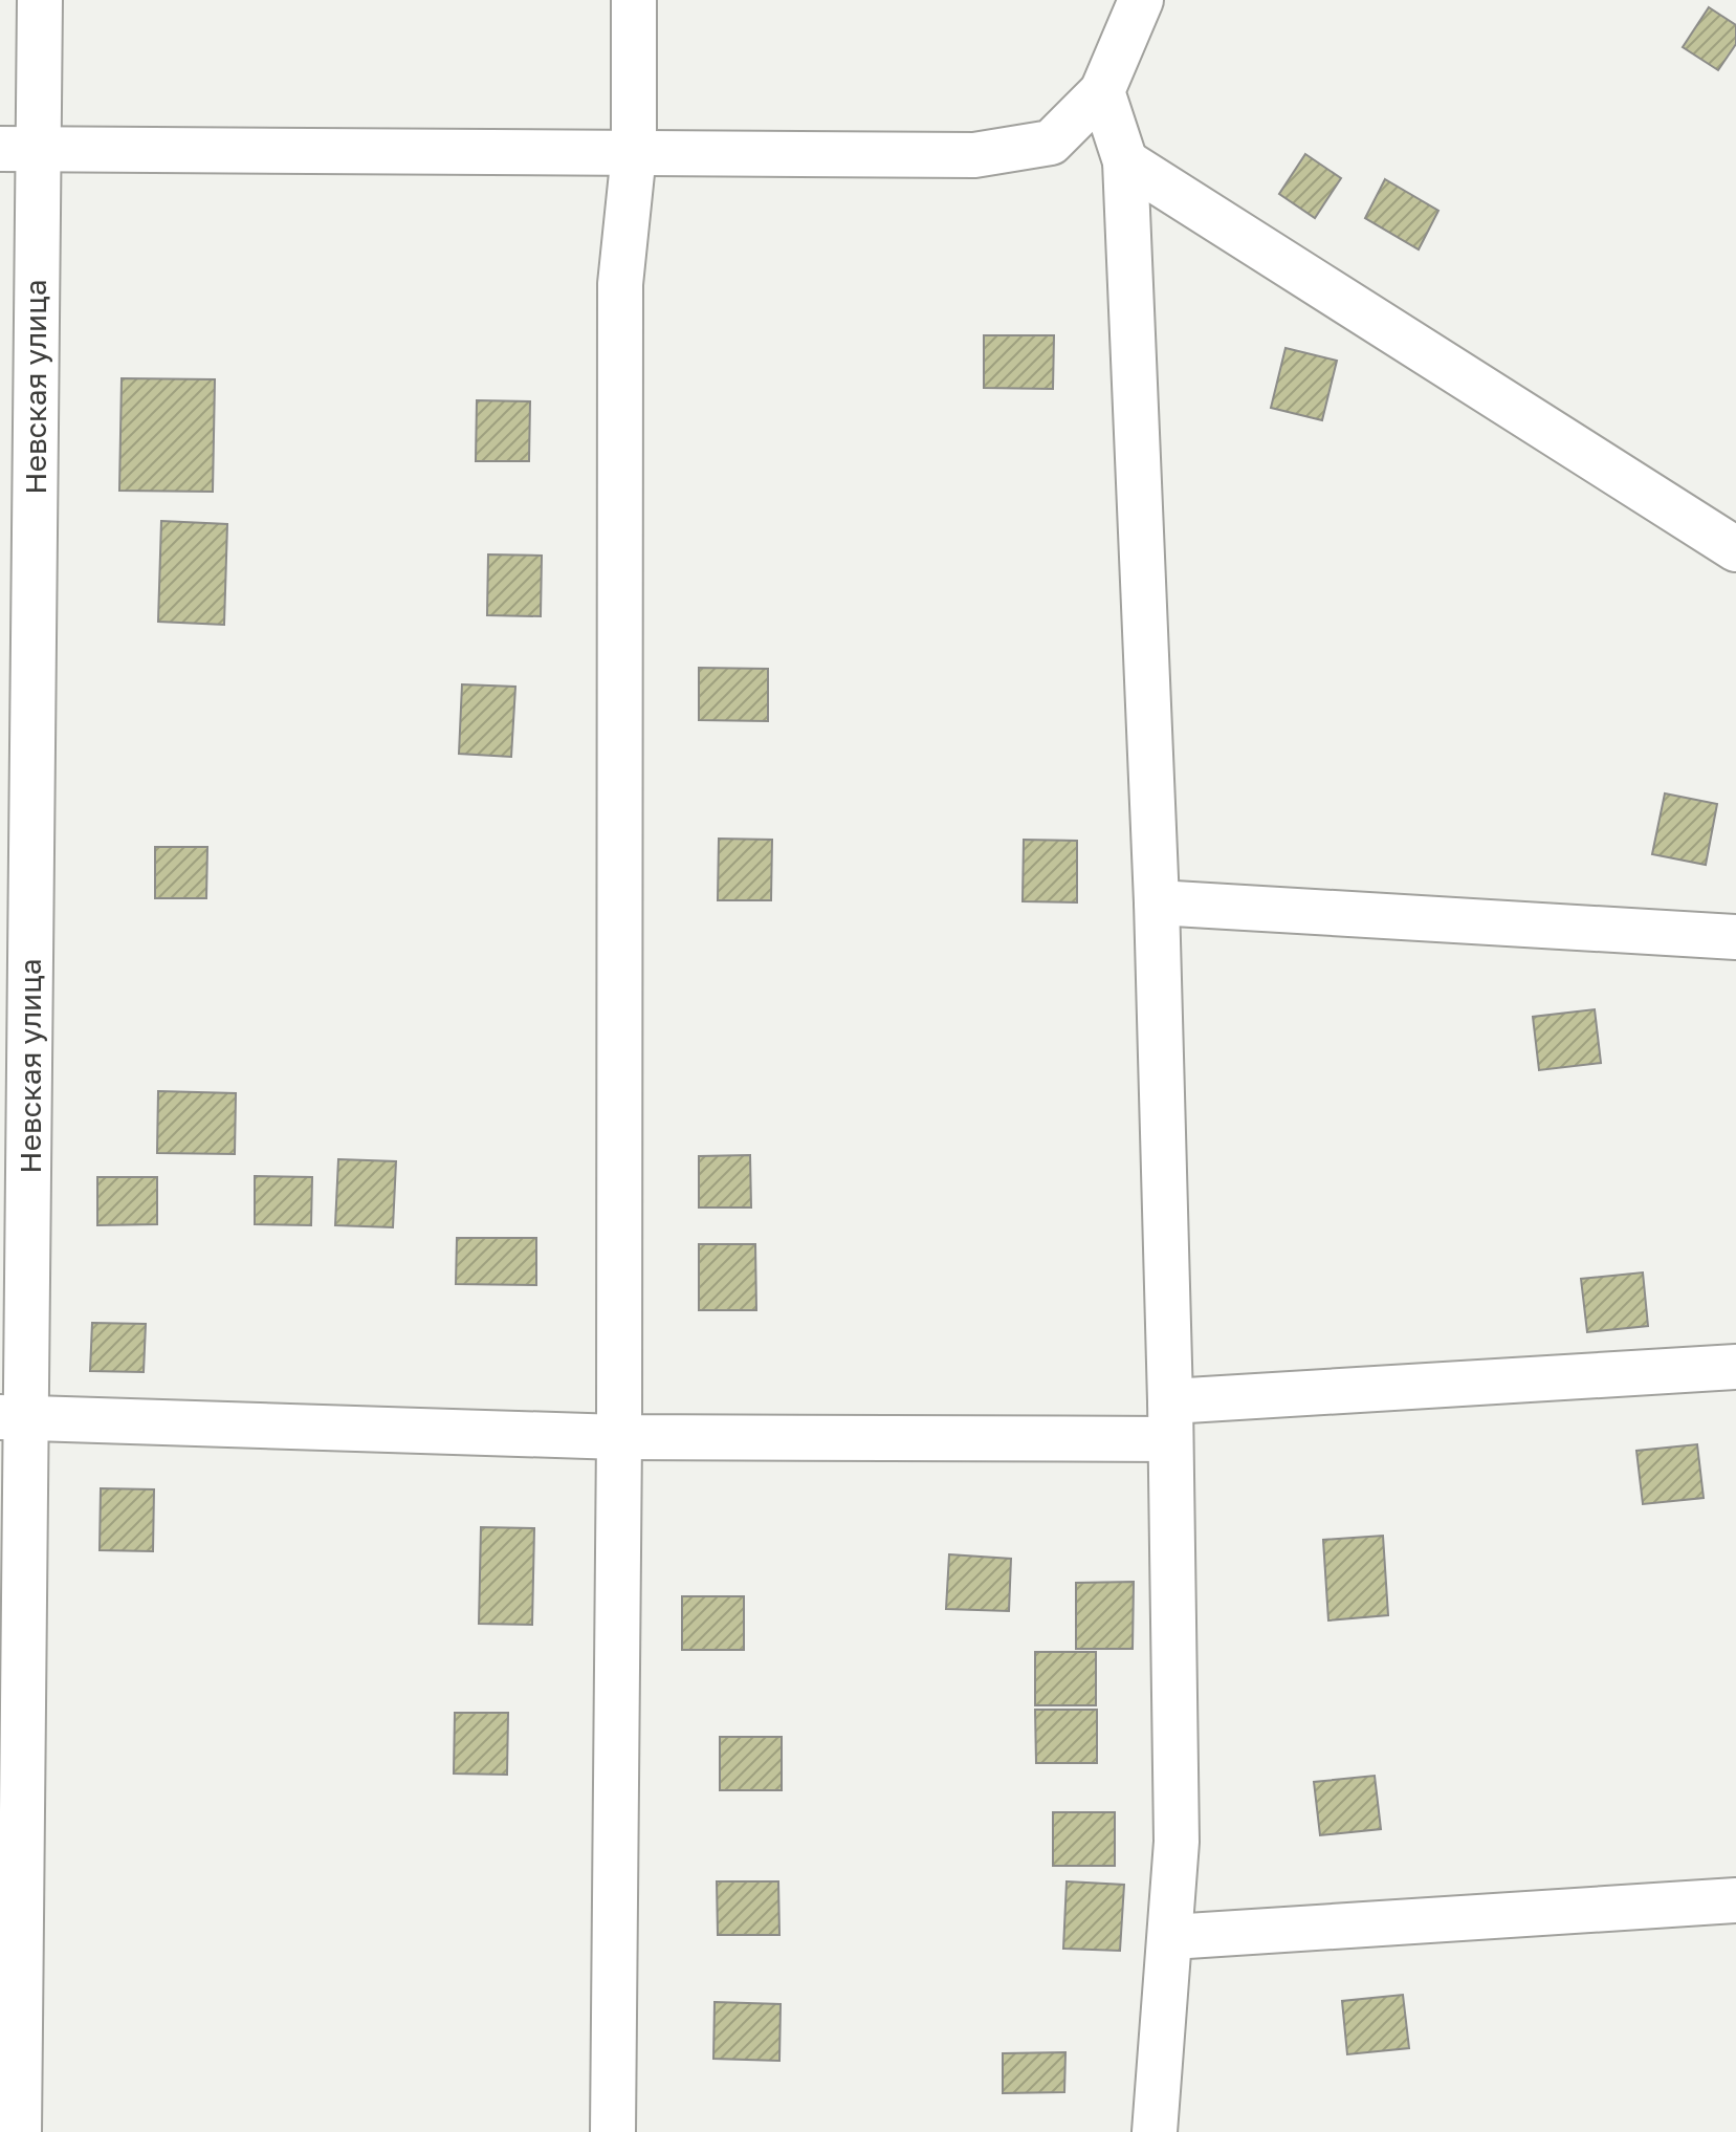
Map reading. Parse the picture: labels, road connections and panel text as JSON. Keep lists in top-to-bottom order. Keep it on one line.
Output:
{"streets":{"street":["Невская улица"]}}
